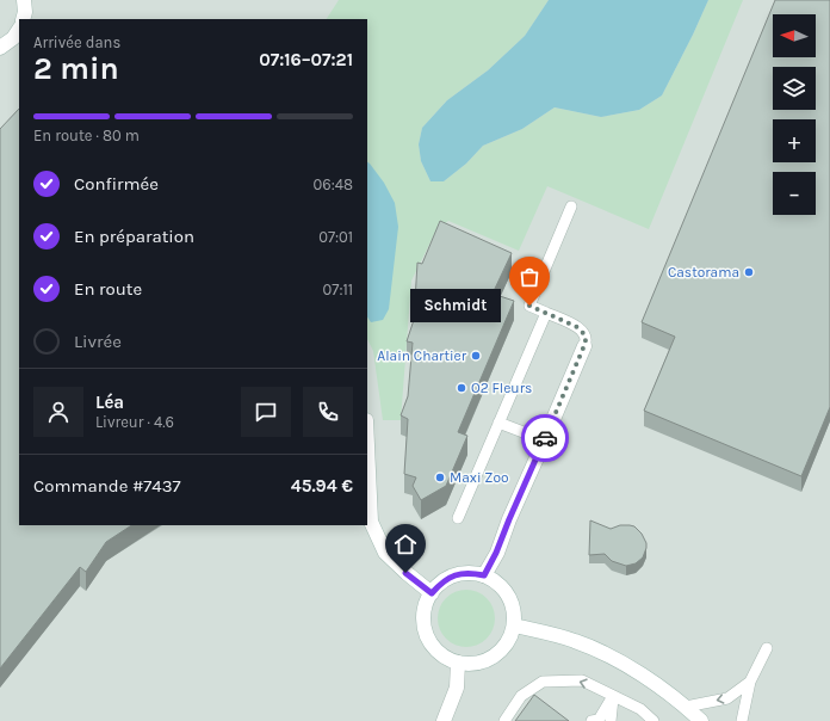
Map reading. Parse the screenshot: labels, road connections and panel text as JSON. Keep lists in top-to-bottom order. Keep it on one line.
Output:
{"places":["Castorama","Schmidt","Alain Chartier","O2 Fleurs","Maxi Zoo"],"north":"left","page":{"map_buttons":["+","−"],"heading":["2 min","Arrivée dans","07:16–07:21"],"panel":["Léa","Livreur · 4.6","Commande #7437","45.94 €"],"bar":"En route · 80 m","list":[["Confirmée","06:48"],["En préparation","07:01"],["En route","07:11"],"Livrée"],"bubble":"Schmidt"}}
